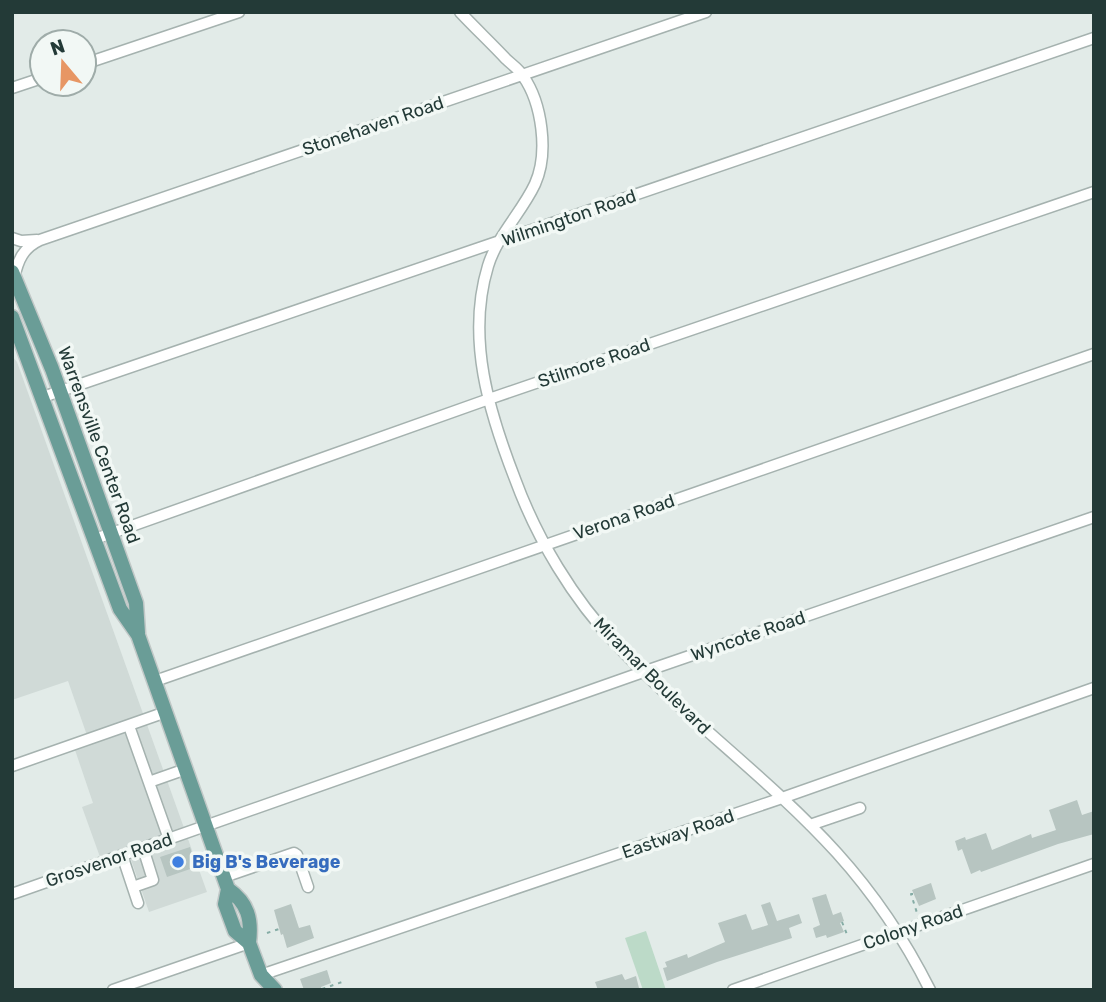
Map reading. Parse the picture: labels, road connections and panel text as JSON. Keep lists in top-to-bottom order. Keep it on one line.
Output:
{"streets":{"main road":["Warrensville Center Road"],"street":["Stonehaven Road","Wilmington Road","Stilmore Road","Verona Road","Wyncote Road","Miramar Boulevard","Eastway Road","Grosvenor Road","Colony Road"]},"crossings":[["Stonehaven Road","Miramar Boulevard"],["Wilmington Road","Warrensville Center Road"],["Wilmington Road","Miramar Boulevard"],["Stilmore Road","Warrensville Center Road"],["Stilmore Road","Miramar Boulevard"],["Warrensville Center Road","Verona Road"],["Warrensville Center Road","Wyncote Road"],["Warrensville Center Road","Eastway Road"],["Warrensville Center Road","Grosvenor Road"],["Verona Road","Miramar Boulevard"],["Wyncote Road","Miramar Boulevard"],["Wyncote Road","Grosvenor Road"],["Miramar Boulevard","Eastway Road"],["Miramar Boulevard","Colony Road"]],"places":["Big B's Beverage"],"north":"top"}
